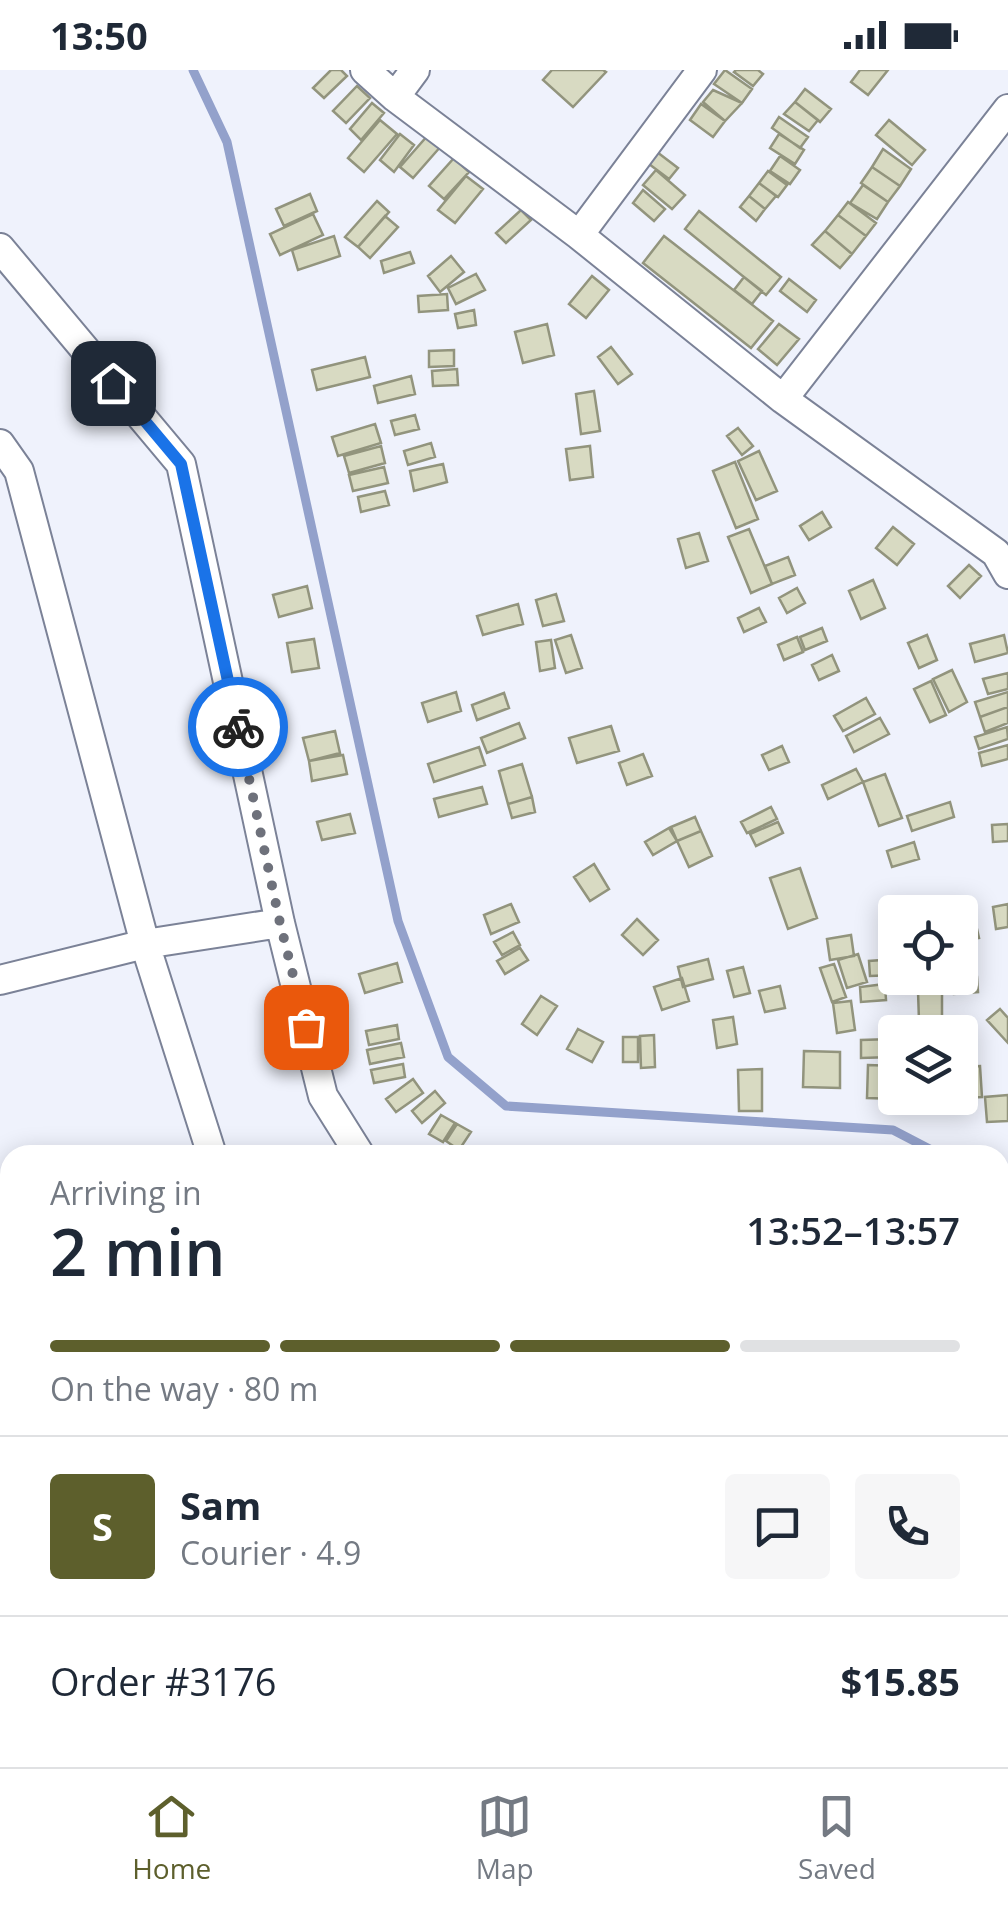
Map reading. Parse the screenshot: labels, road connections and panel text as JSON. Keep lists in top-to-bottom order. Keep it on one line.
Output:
{"page":{"status":"13:50","heading":["2 min","Arriving in","13:52–13:57"],"panel":["Sam","Courier · 4.9","Order #3176","$15.85"],"bar":"On the way · 80 m","round":"S","tabs":["Home","Map","Saved"]}}
